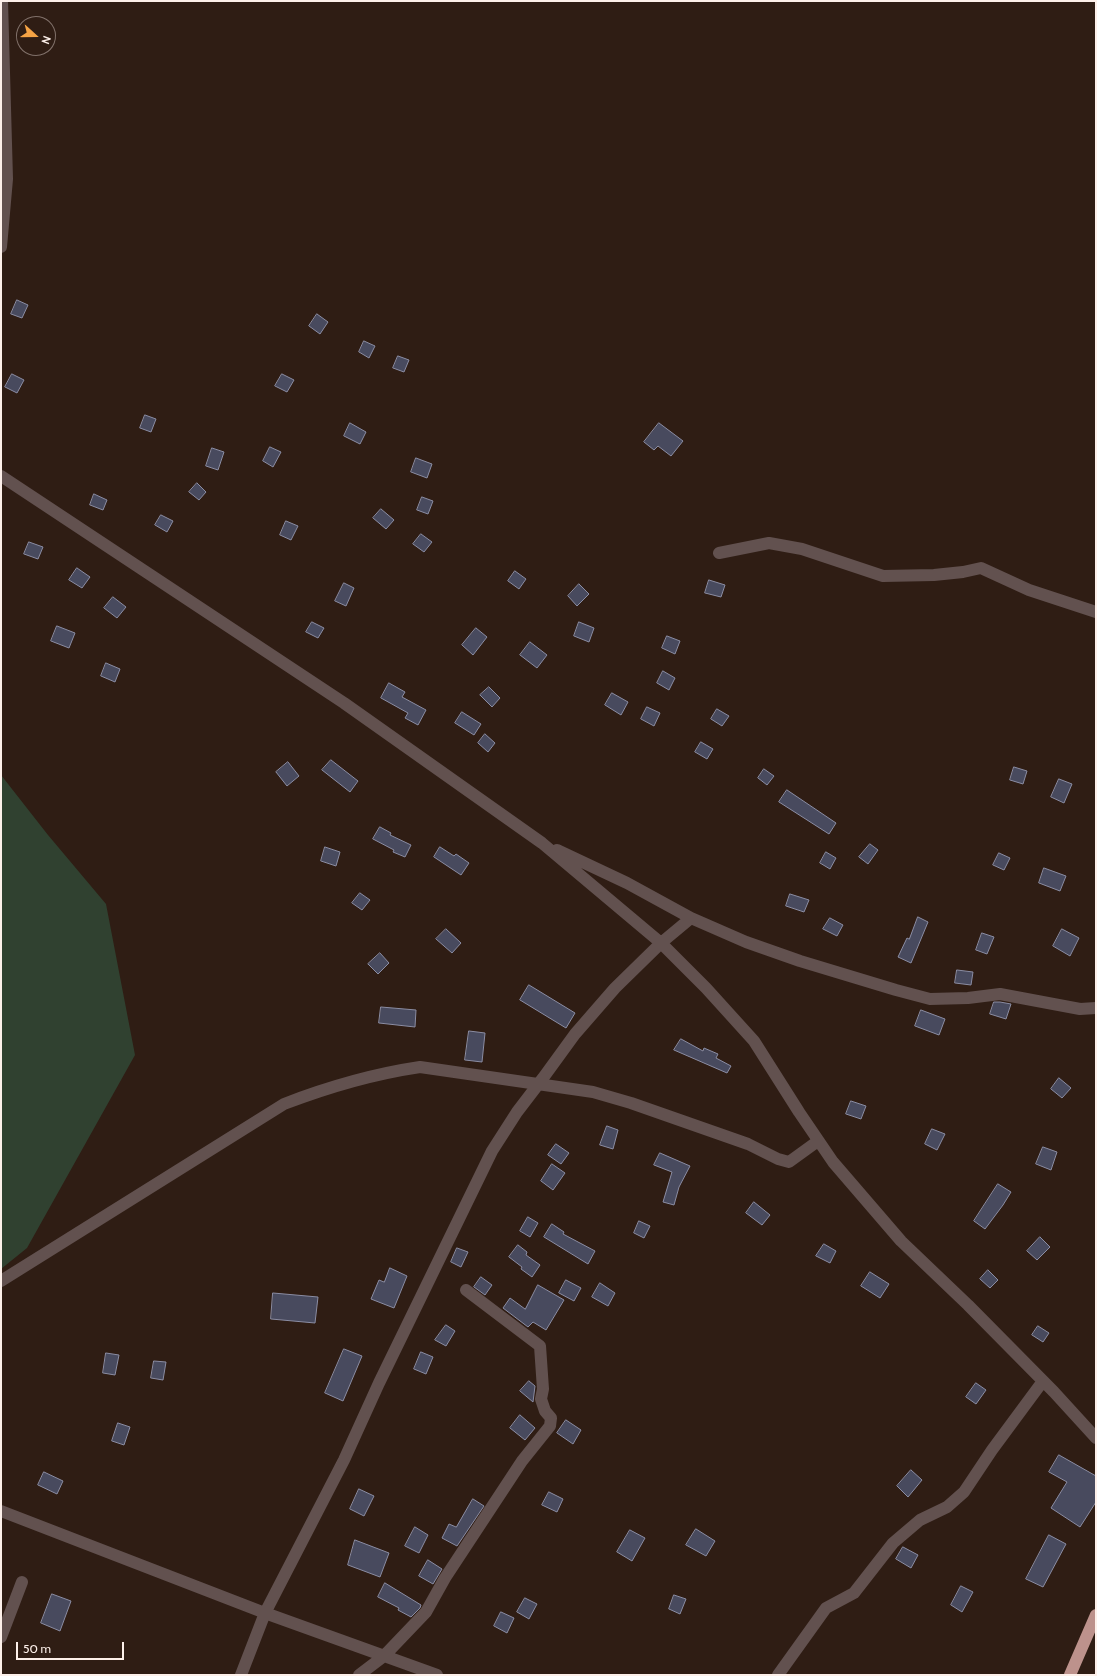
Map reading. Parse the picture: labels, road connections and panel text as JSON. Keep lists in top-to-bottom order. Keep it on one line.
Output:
{"scale_bar":"50 m","north":"right"}
